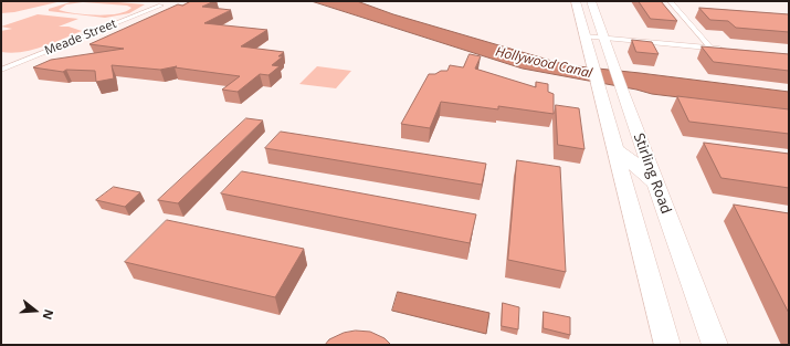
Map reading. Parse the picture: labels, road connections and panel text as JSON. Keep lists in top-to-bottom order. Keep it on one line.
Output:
{"streets":{"main road":["Stirling Road"],"street":["Meade Street"]},"water":["Hollywood Canal"],"north":"right"}
